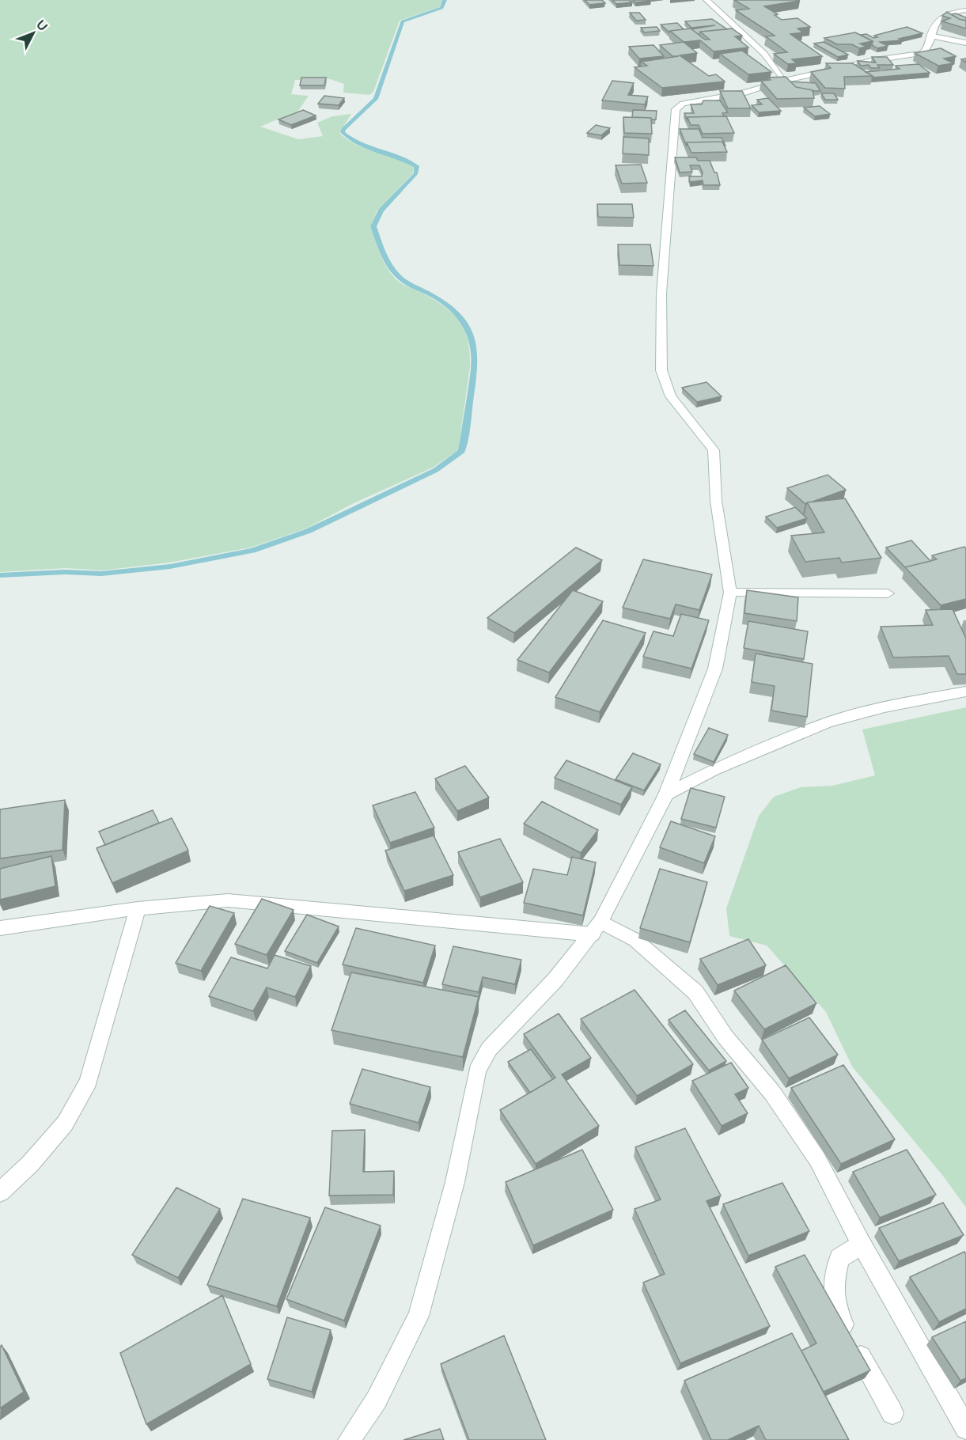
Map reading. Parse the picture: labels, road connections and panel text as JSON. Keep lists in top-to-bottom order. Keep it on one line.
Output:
{"north":"top right"}
